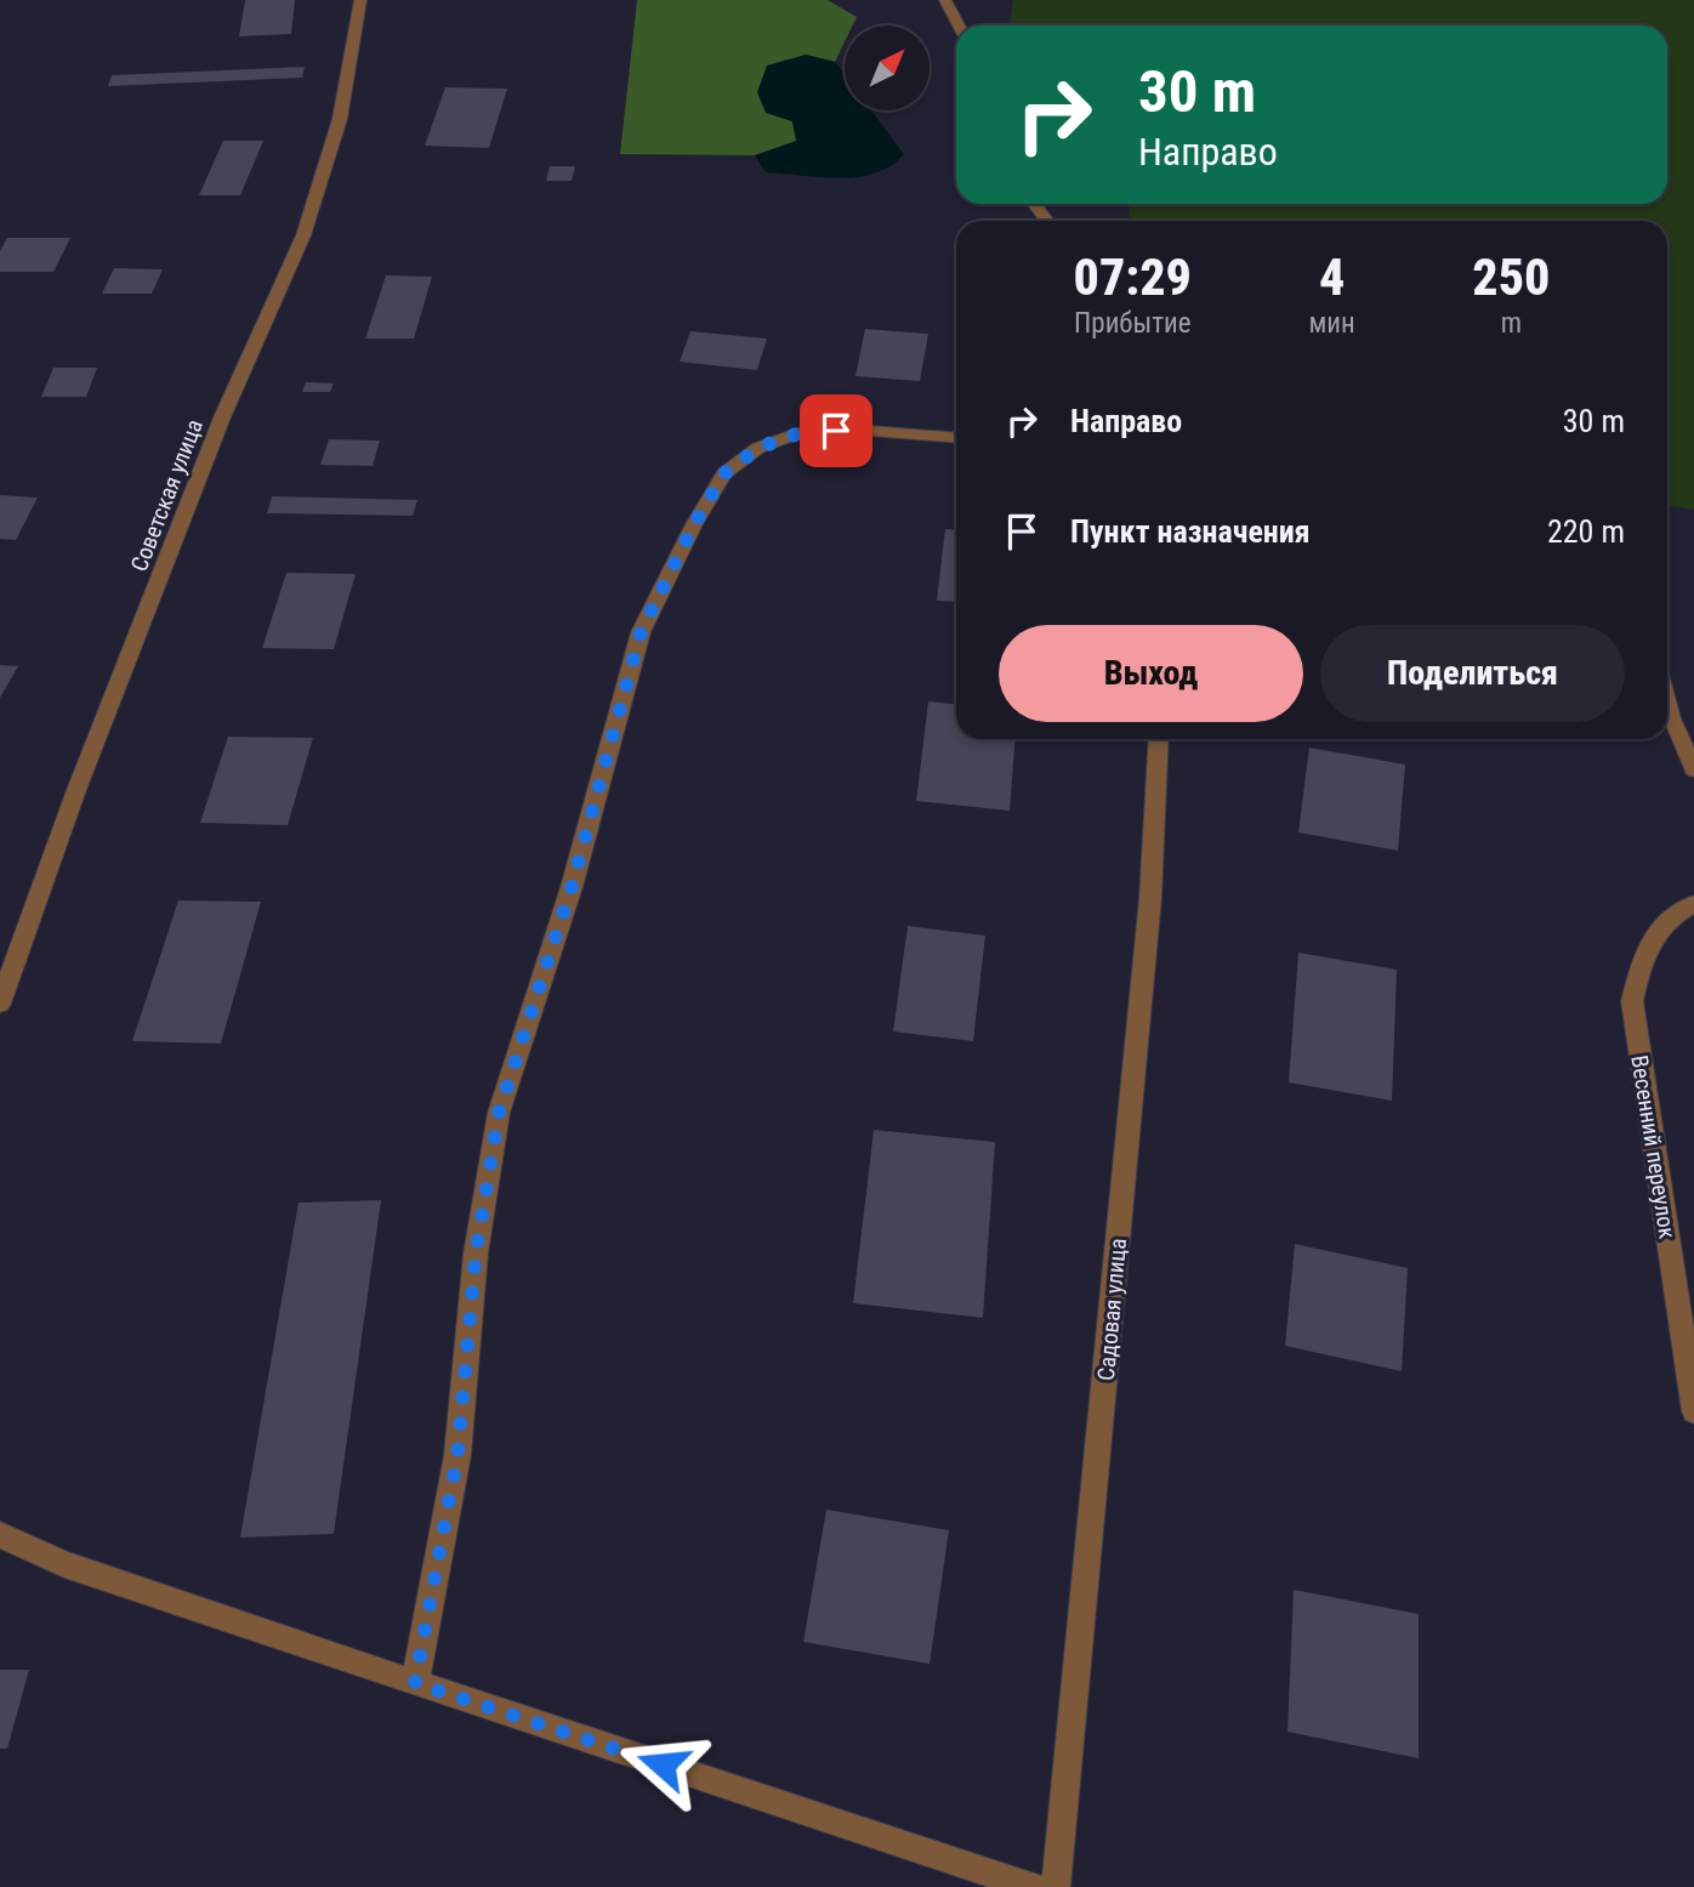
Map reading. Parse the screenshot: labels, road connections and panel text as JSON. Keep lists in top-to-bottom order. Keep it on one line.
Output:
{"streets":{"street":["Советская улица","Весенний переулок","Садовая улица"]},"north":"top right","page":{"turn":["30 m","Направо"],"eta":["07:29","Прибытие","4","мин","250","m"],"list":[{"name":"Направо","value":"30 m"},{"name":"Пункт назначения","value":"220 m"}],"buttons":["Выход","Поделиться"]}}
